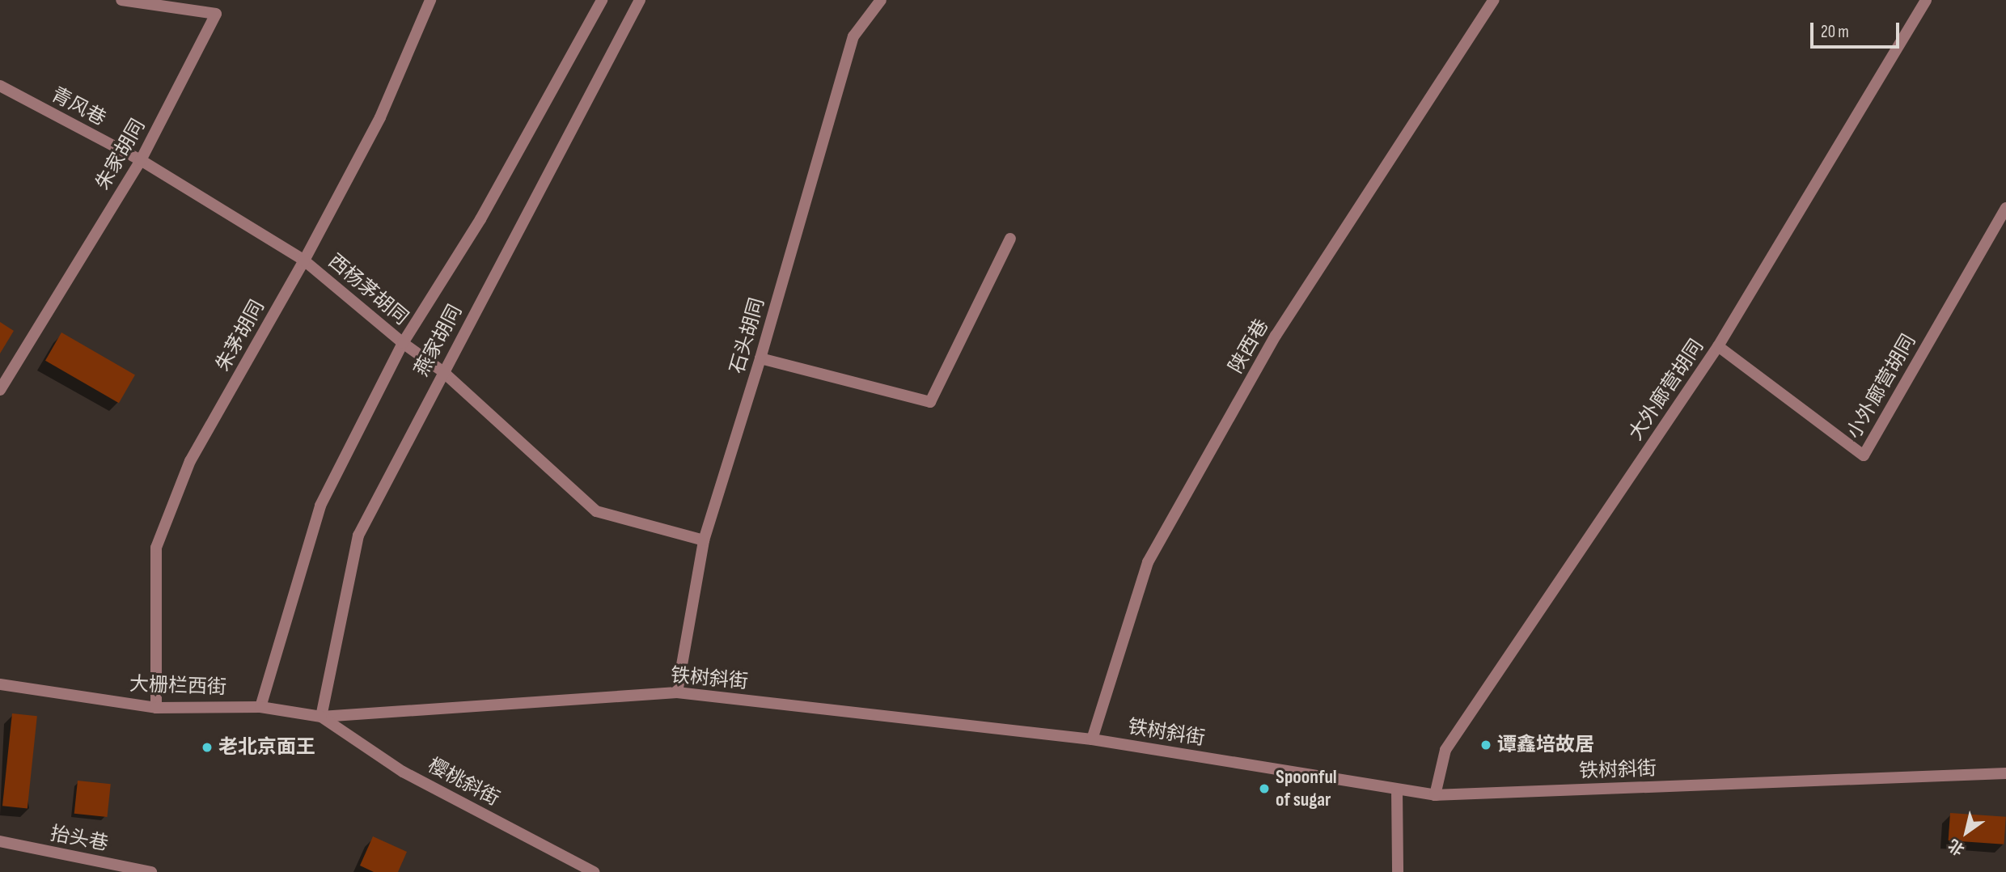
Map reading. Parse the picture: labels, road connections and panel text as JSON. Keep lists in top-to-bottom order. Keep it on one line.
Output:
{"streets":{"street":["青风巷","朱家胡同","西杨茅胡同","朱茅胡同","石头胡同","燕家胡同","陕西巷","小外廊营胡同","大外廊营胡同","铁树斜街","大栅栏西街","樱桃斜街","抬头巷"]},"crossings":[["青风巷","朱家胡同"],["青风巷","西杨茅胡同"],["朱家胡同","西杨茅胡同"],["西杨茅胡同","朱茅胡同"],["西杨茅胡同","石头胡同"],["西杨茅胡同","燕家胡同"],["朱茅胡同","大栅栏西街"],["石头胡同","铁树斜街"],["燕家胡同","铁树斜街"],["燕家胡同","大栅栏西街"],["燕家胡同","樱桃斜街"],["陕西巷","铁树斜街"],["小外廊营胡同","大外廊营胡同"],["大外廊营胡同","铁树斜街"],["铁树斜街","大栅栏西街"],["铁树斜街","樱桃斜街"],["大栅栏西街","樱桃斜街"]],"places":["谭鑫培故居","老北京面王","Spoonful of sugar"],"scale_bar":"20 m","north":"bottom left"}
